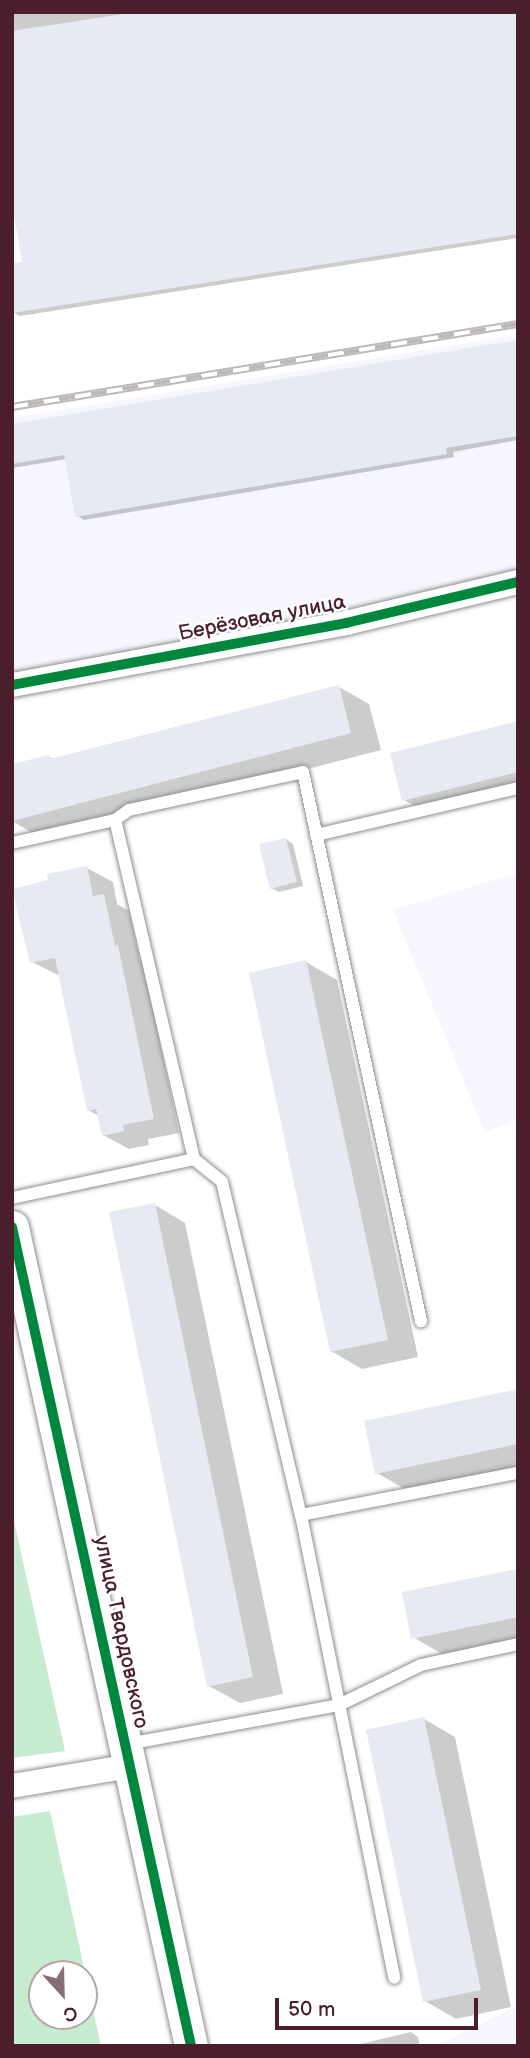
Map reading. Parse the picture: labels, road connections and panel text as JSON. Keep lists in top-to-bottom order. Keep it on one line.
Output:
{"streets":{"street":["Берёзовая улица","улица Твардовского"]},"scale_bar":"50 m","north":"bottom"}
